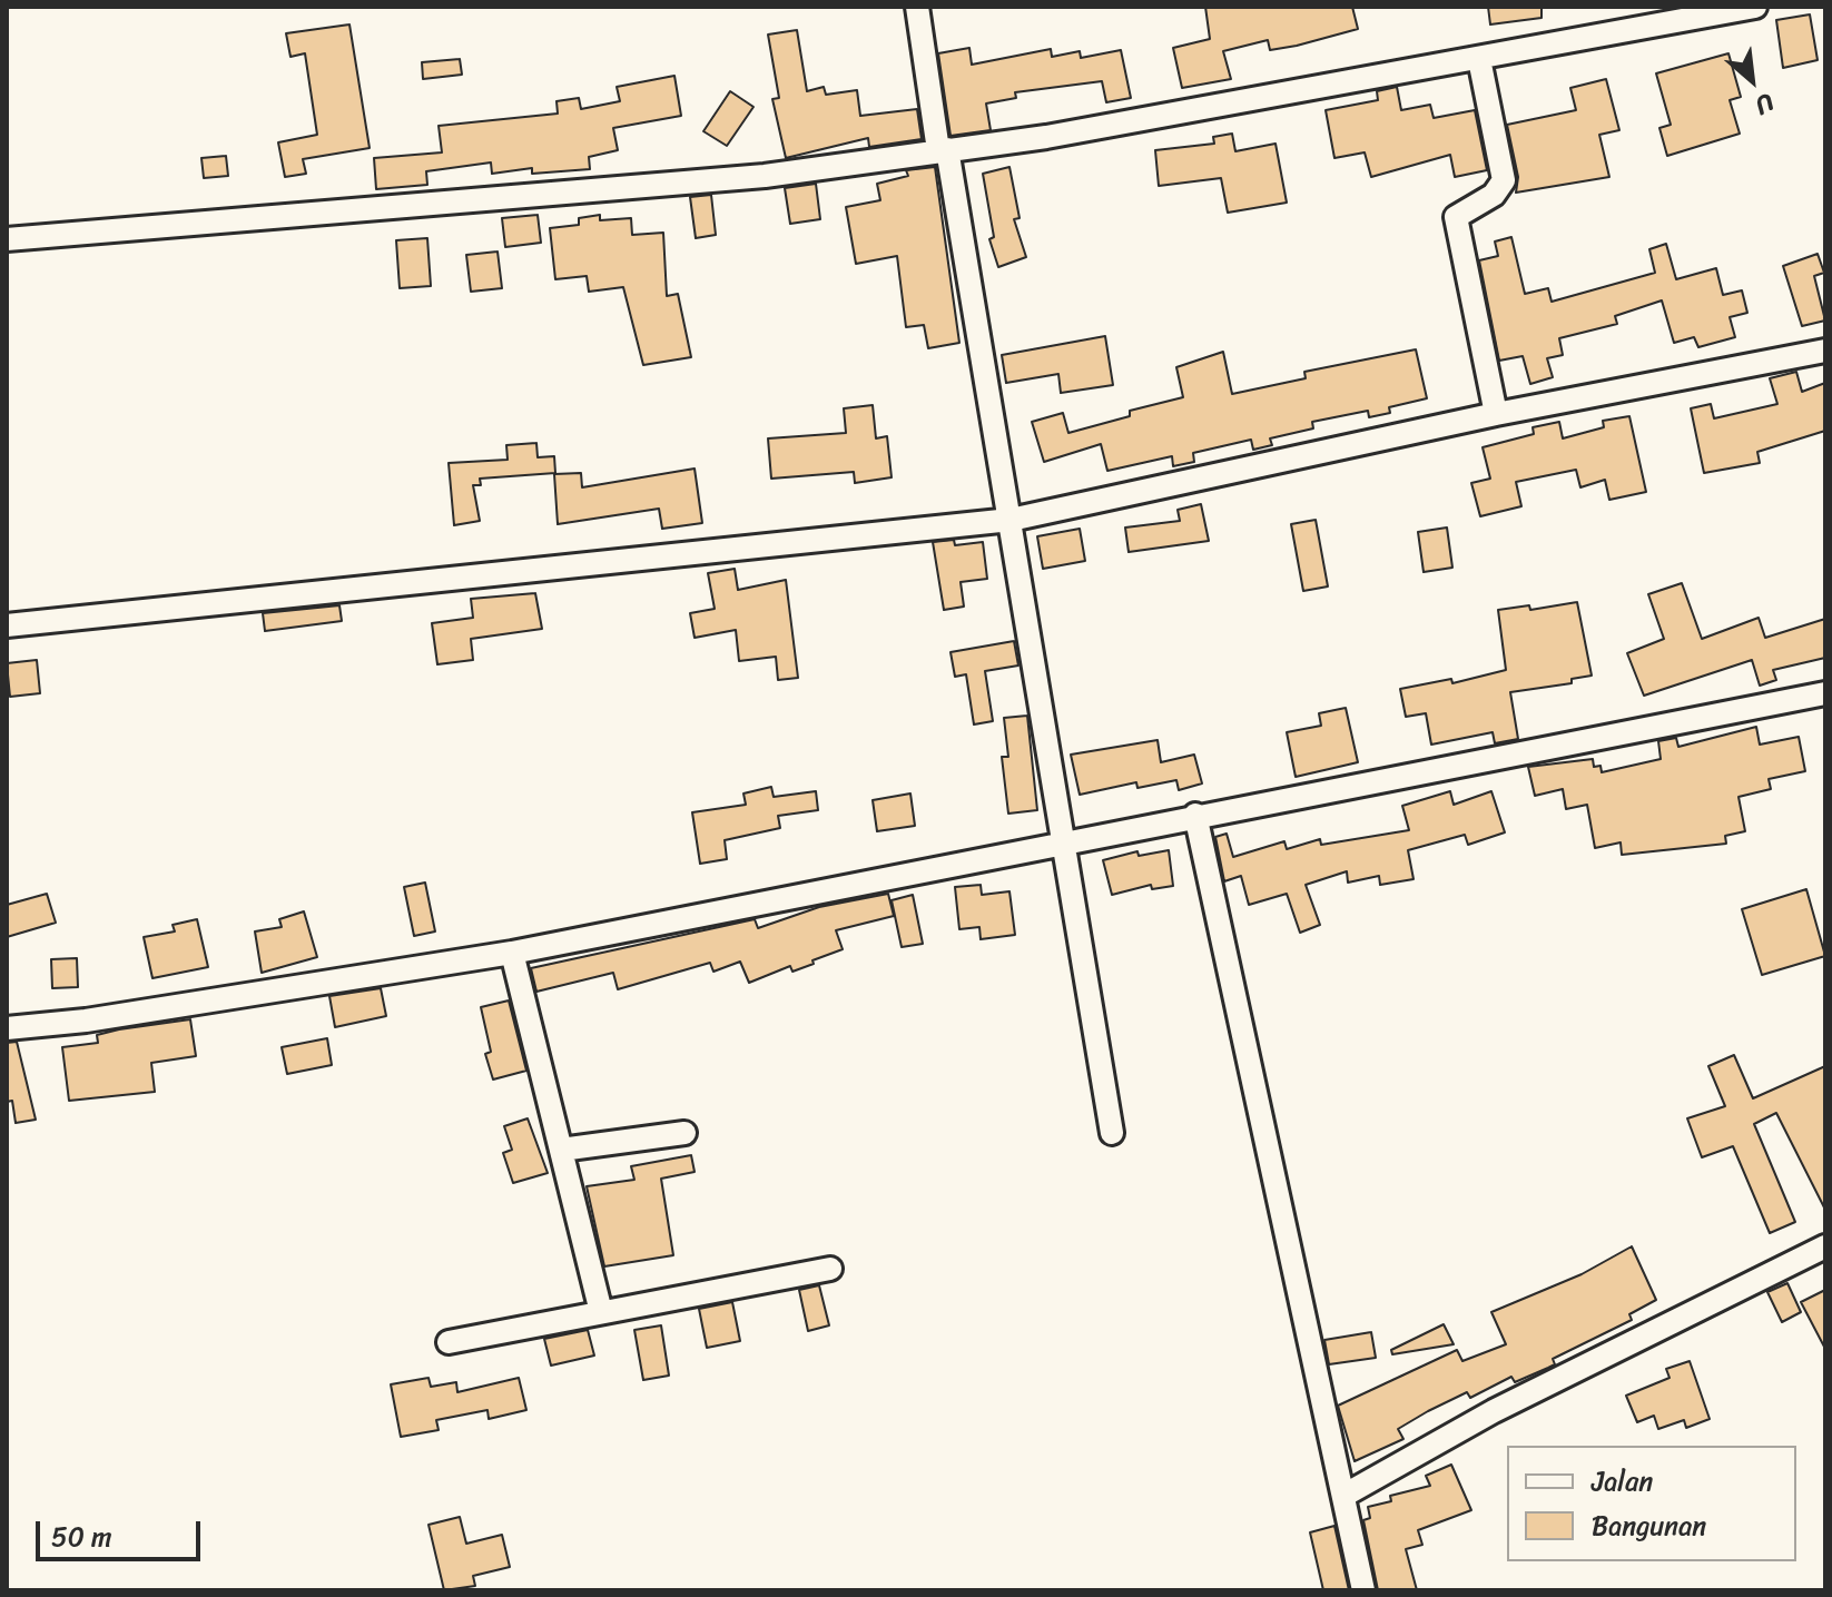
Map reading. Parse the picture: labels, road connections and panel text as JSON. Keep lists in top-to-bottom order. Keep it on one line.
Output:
{"legend":["Jalan","Bangunan"],"scale_bar":"50 m","north":"bottom right"}
